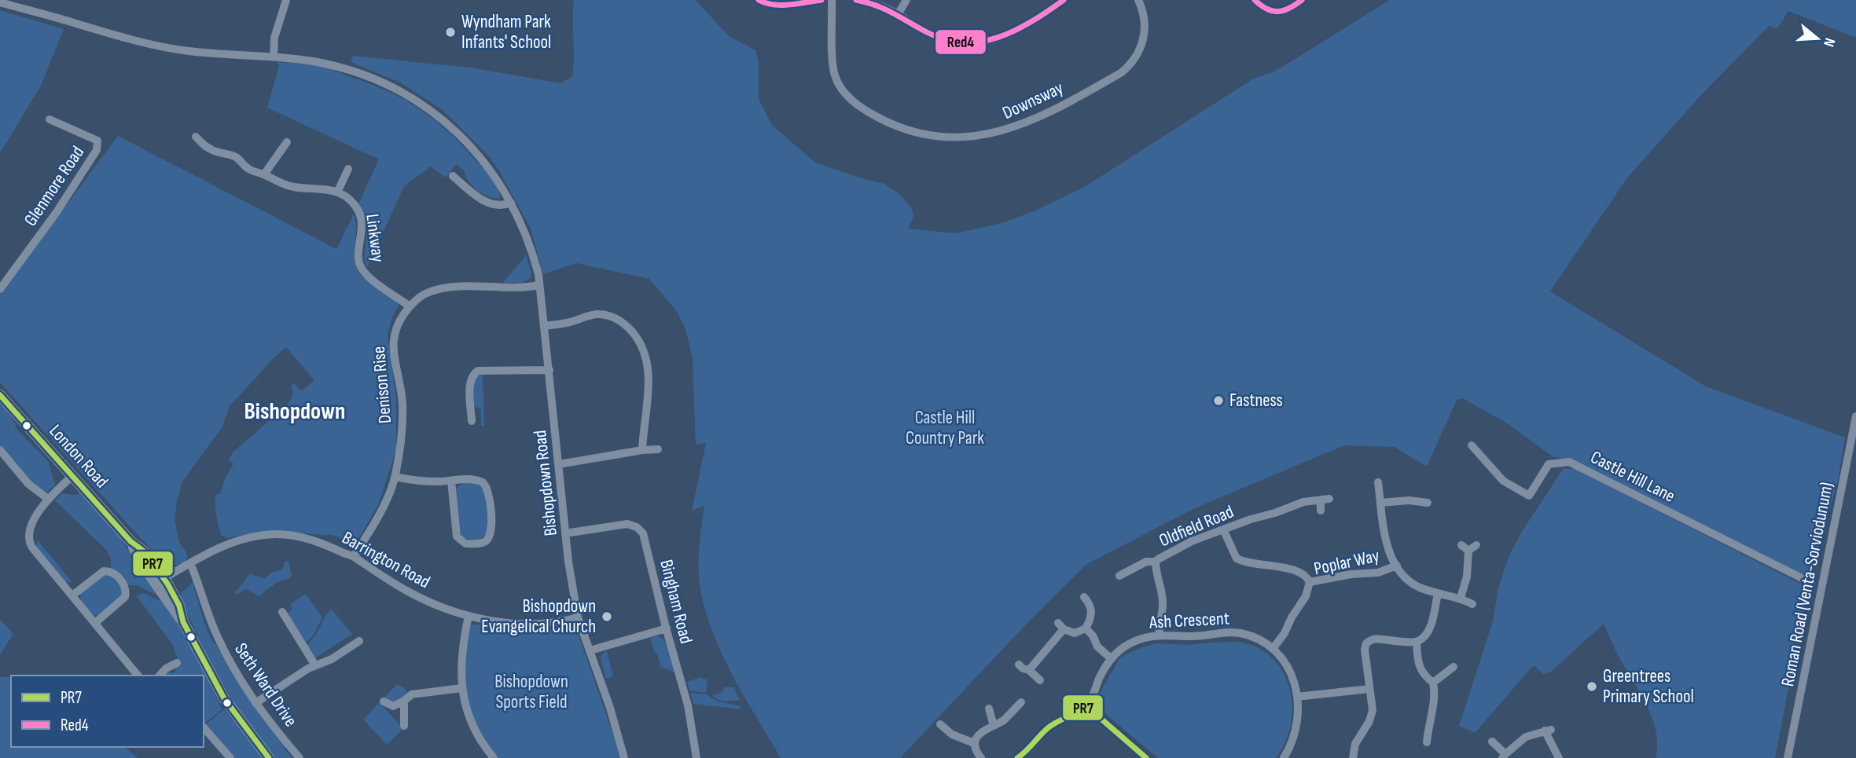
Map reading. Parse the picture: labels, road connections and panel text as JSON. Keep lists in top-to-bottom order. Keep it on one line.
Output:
{"streets":{"highway":["London Road"],"street":["Downsway","Glenmore Road","Linkway","Denison Rise","Castle Hill Lane","Bishopdown Road","Oldfield Road","Barrington Road","Poplar Way","Roman Road (Venta-Sorviodunum)","Bingham Road","Ash Crescent","Seth Ward Drive"]},"crossings":[["Linkway","Denison Rise"],["Denison Rise","Bishopdown Road"],["Denison Rise","Barrington Road"],["London Road","Barrington Road"],["Bishopdown Road","Barrington Road"],["Bishopdown Road","Bingham Road"],["Oldfield Road","Ash Crescent"],["Barrington Road","Seth Ward Drive"],["Poplar Way","Ash Crescent"]],"districts":["Bishopdown"],"parks":["Castle Hill Country Park","Bishopdown Sports Field"],"places":["Wyndham Park Infants' School","Fastness","Bishopdown Evangelical Church","Greentrees Primary School"],"lines":["transit line Red4","transit line PR7"],"legend":["PR7","Red4"],"north":"right"}
